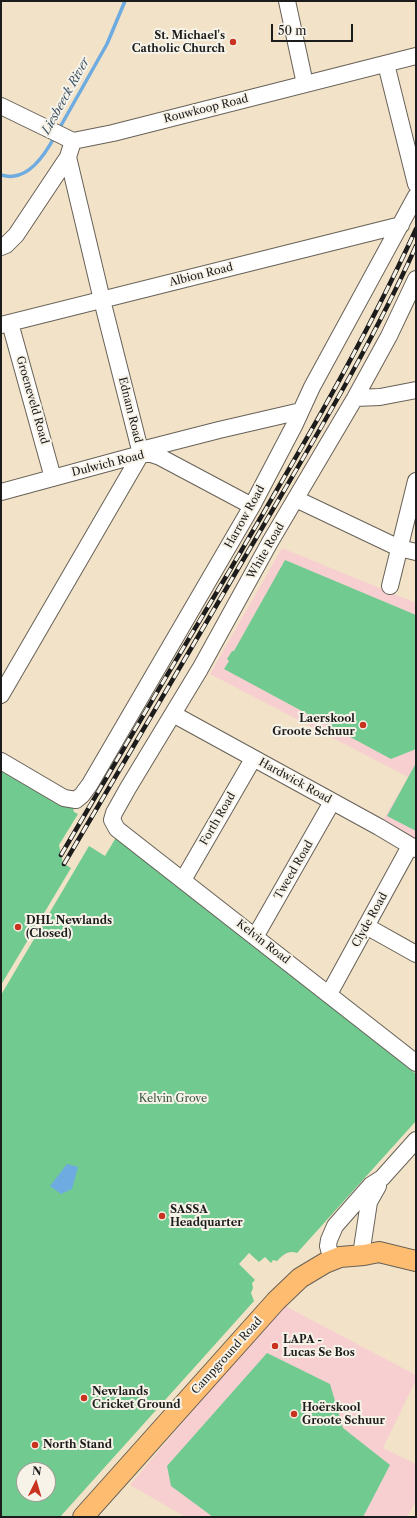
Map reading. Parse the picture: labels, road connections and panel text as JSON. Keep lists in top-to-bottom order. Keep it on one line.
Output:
{"streets":{"main road":["Campground Road"],"street":["Rouwkoop Road","Albion Road","Groeneveld Road","Ednam Road","Dulwich Road","Harrow Road","White Road","Hardwick Road","Forth Road","Tweed Road","Clyde Road","Kelvin Road"]},"crossings":[["Albion Road","Groeneveld Road"],["Albion Road","Ednam Road"],["Albion Road","Harrow Road"],["Groeneveld Road","Dulwich Road"],["Ednam Road","Dulwich Road"],["Dulwich Road","Harrow Road"],["White Road","Hardwick Road"],["White Road","Kelvin Road"],["Hardwick Road","Forth Road"],["Hardwick Road","Tweed Road"],["Hardwick Road","Clyde Road"],["Forth Road","Kelvin Road"],["Tweed Road","Kelvin Road"],["Clyde Road","Kelvin Road"]],"water":["Liesbeeck River"],"parks":["Kelvin Grove"],"places":["St. Michael's Catholic Church","Laerskool Groote Schuur","DHL Newlands (Closed)","SASSA Headquarter","LAPA - Lucas Se Bos","Newlands Cricket Ground","Hoërskool Groote Schuur","North Stand"],"scale_bar":"50 m","north":"top"}
